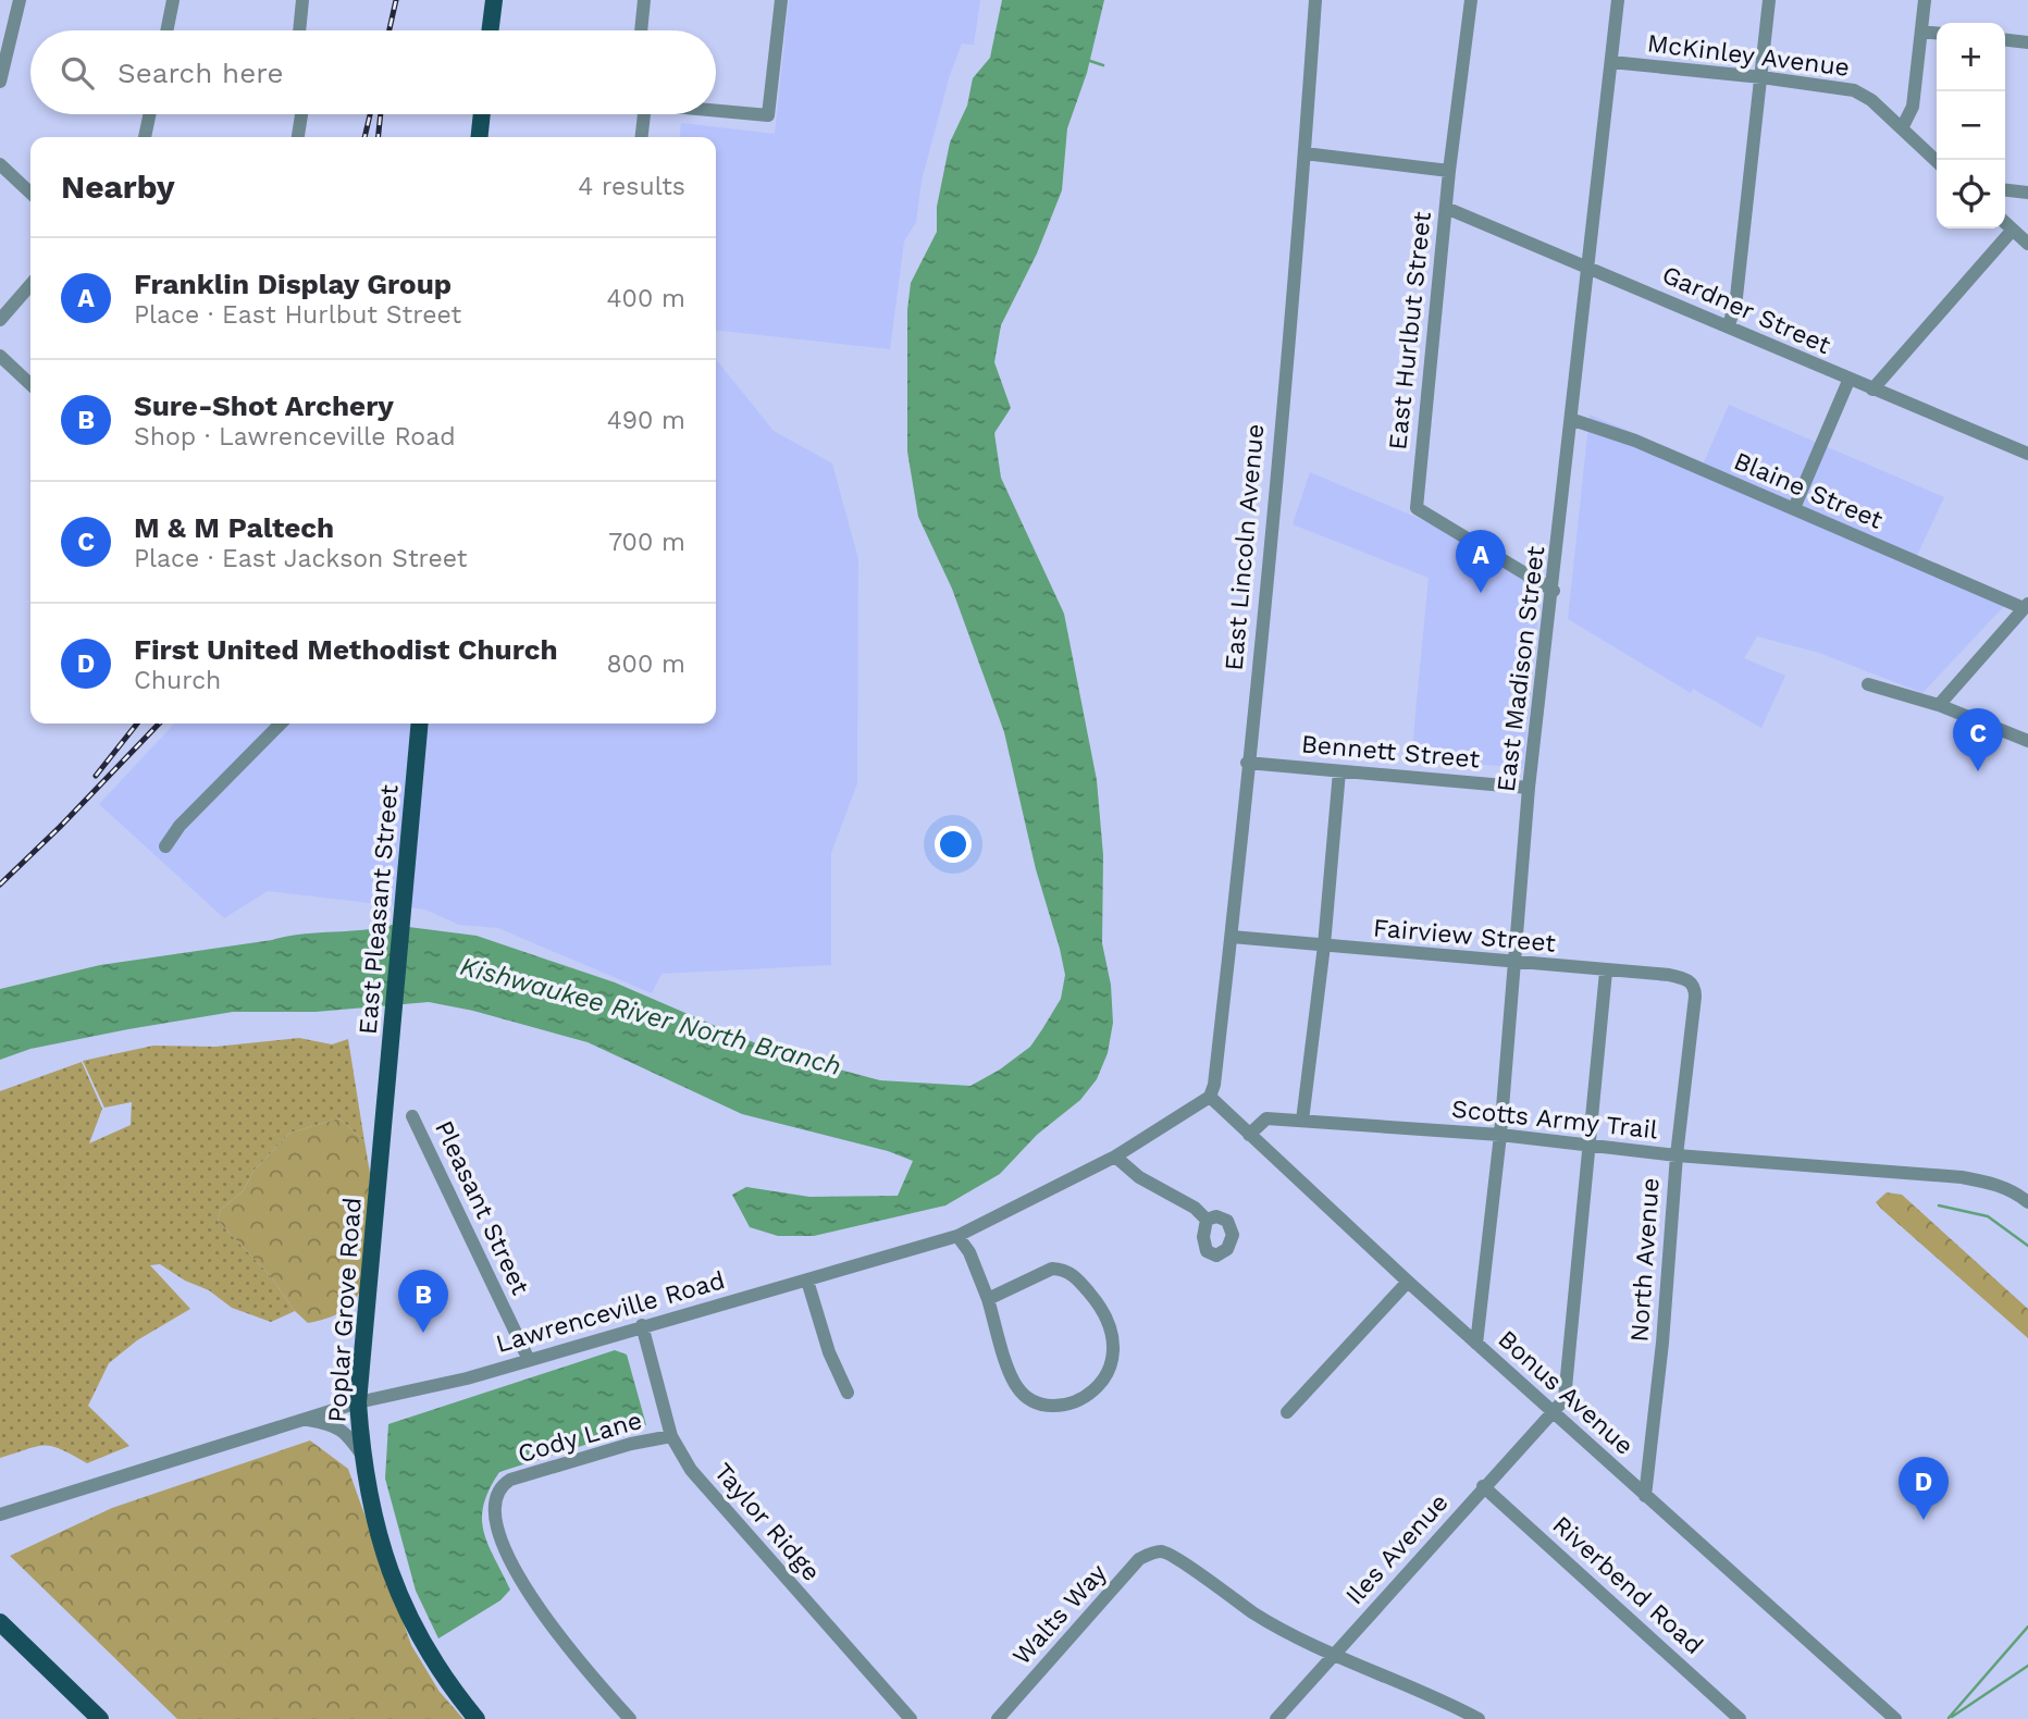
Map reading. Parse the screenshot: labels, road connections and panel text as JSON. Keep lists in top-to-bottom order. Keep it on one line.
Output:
{"streets":{"main road":["East Pleasant Street","Poplar Grove Road"],"street":["McKinley Avenue","Gardner Street","East Hurlbut Street","Blaine Street","East Lincoln Avenue","East Madison Street","Bennett Street","Fairview Street","Scotts Army Trail","Pleasant Street","North Avenue","Lawrenceville Road","Bonus Avenue","Cody Lane","Taylor Ridge","Iles Avenue","Riverbend Road","Walts Way"]},"crossings":[["McKinley Avenue","East Madison Street"],["Gardner Street","East Hurlbut Street"],["Gardner Street","East Madison Street"],["East Hurlbut Street","East Madison Street"],["Blaine Street","East Madison Street"],["East Lincoln Avenue","Bennett Street"],["East Lincoln Avenue","Fairview Street"],["East Lincoln Avenue","Lawrenceville Road"],["East Lincoln Avenue","Bonus Avenue"],["East Madison Street","Bennett Street"],["East Madison Street","Fairview Street"],["East Madison Street","Scotts Army Trail"],["East Madison Street","Bonus Avenue"],["East Pleasant Street","Poplar Grove Road"],["Fairview Street","North Avenue"],["Fairview Street","Iles Avenue"],["Scotts Army Trail","North Avenue"],["Scotts Army Trail","Bonus Avenue"],["Scotts Army Trail","Iles Avenue"],["Pleasant Street","Lawrenceville Road"],["North Avenue","Bonus Avenue"],["Poplar Grove Road","Lawrenceville Road"],["Lawrenceville Road","Bonus Avenue"],["Lawrenceville Road","Taylor Ridge"],["Bonus Avenue","Iles Avenue"],["Cody Lane","Taylor Ridge"],["Iles Avenue","Riverbend Road"],["Iles Avenue","Walts Way"]],"water":["Kishwaukee River North Branch"],"page":{"map_buttons":["+","−"],"search":"Search here","heading":["Nearby","4 results"],"list":[{"mark":"A","name":"Franklin Display Group","note":"Place · East Hurlbut Street","value":"400 m"},{"mark":"B","name":"Sure-Shot Archery","note":"Shop · Lawrenceville Road","value":"490 m"},{"mark":"C","name":"M & M Paltech","note":"Place · East Jackson Street","value":"700 m"},{"mark":"D","name":"First United Methodist Church","note":"Church","value":"800 m"}],"pins":["A","C","B","D"]}}
